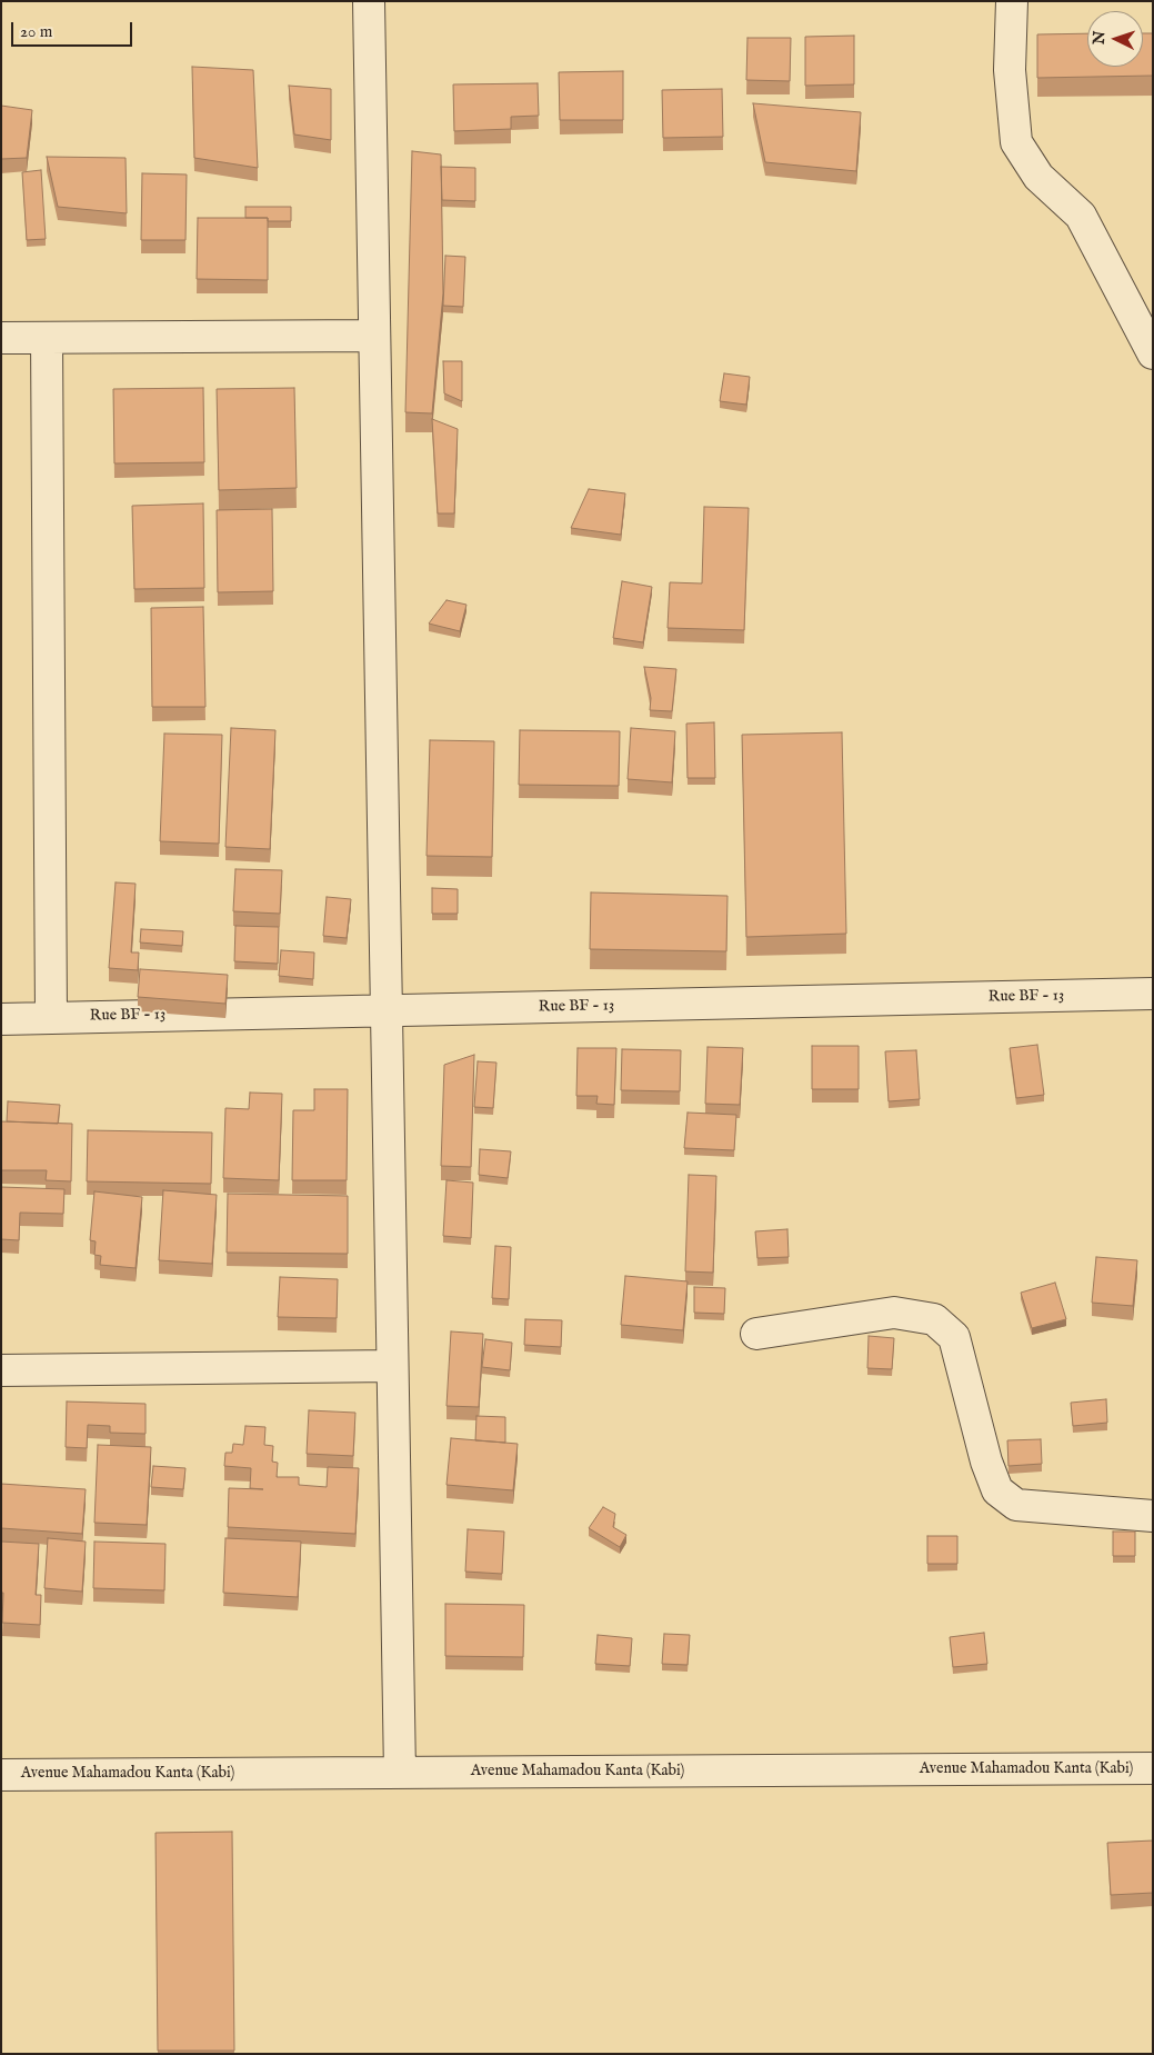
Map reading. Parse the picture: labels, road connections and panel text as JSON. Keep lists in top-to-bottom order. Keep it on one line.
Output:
{"streets":{"street":["Rue BF - 13","Avenue Mahamadou Kanta (Kabi)"]},"scale_bar":"20 m","north":"left"}
